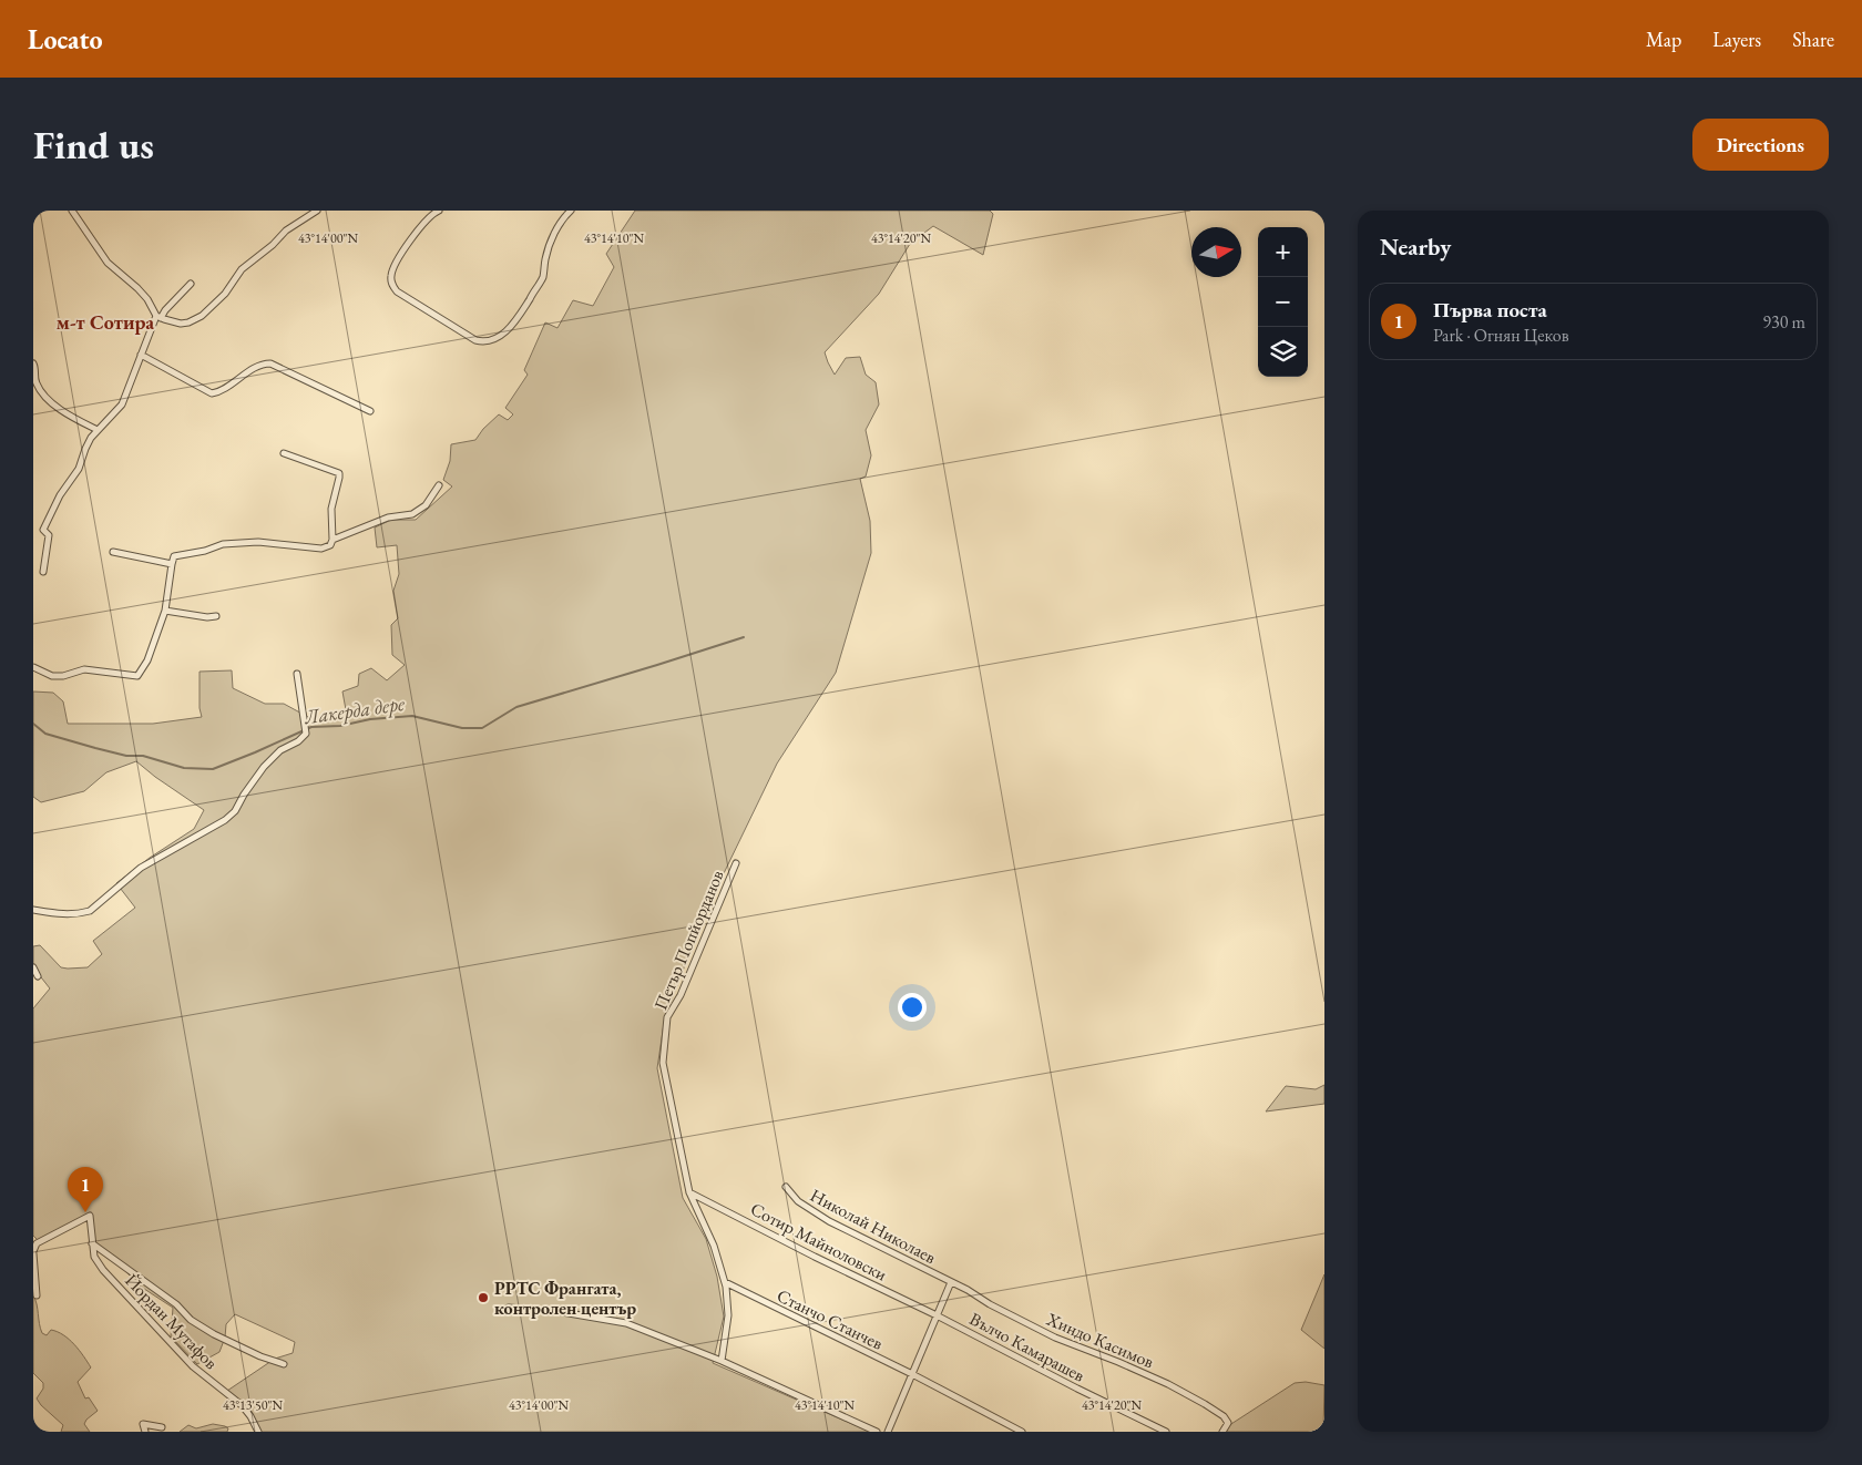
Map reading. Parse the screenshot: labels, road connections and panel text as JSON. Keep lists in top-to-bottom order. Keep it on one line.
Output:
{"streets":{"street":["Петър Попйорданов","Николай Николаев","Сотир Майноловски","Станчо Станчев","Йордан Мутафов","Хиндо Касимов","Вълчо Камарашев"]},"crossings":[["Петър Попйорданов","Сотир Майноловски"],["Петър Попйорданов","Станчо Станчев"],["Николай Николаев","Хиндо Касимов"],["Сотир Майноловски","Вълчо Камарашев"]],"districts":["м-т Сотира"],"water":["Лакерда дере"],"places":["РРТС Франгата, контролен център"],"north":"right","page":{"header":"Locato","nav":["Map","Layers","Share"],"buttons":"Directions","title":"Find us","heading":"Nearby","map_buttons":["+","−"],"list":[{"mark":"1","name":"Първа поста","note":"Park · Огнян Цеков","value":"930 m"}],"pins":"1"},"coordinates":["43°14'00\"N","43°14'10\"N","43°14'20\"N","43°13'50\"N"]}
